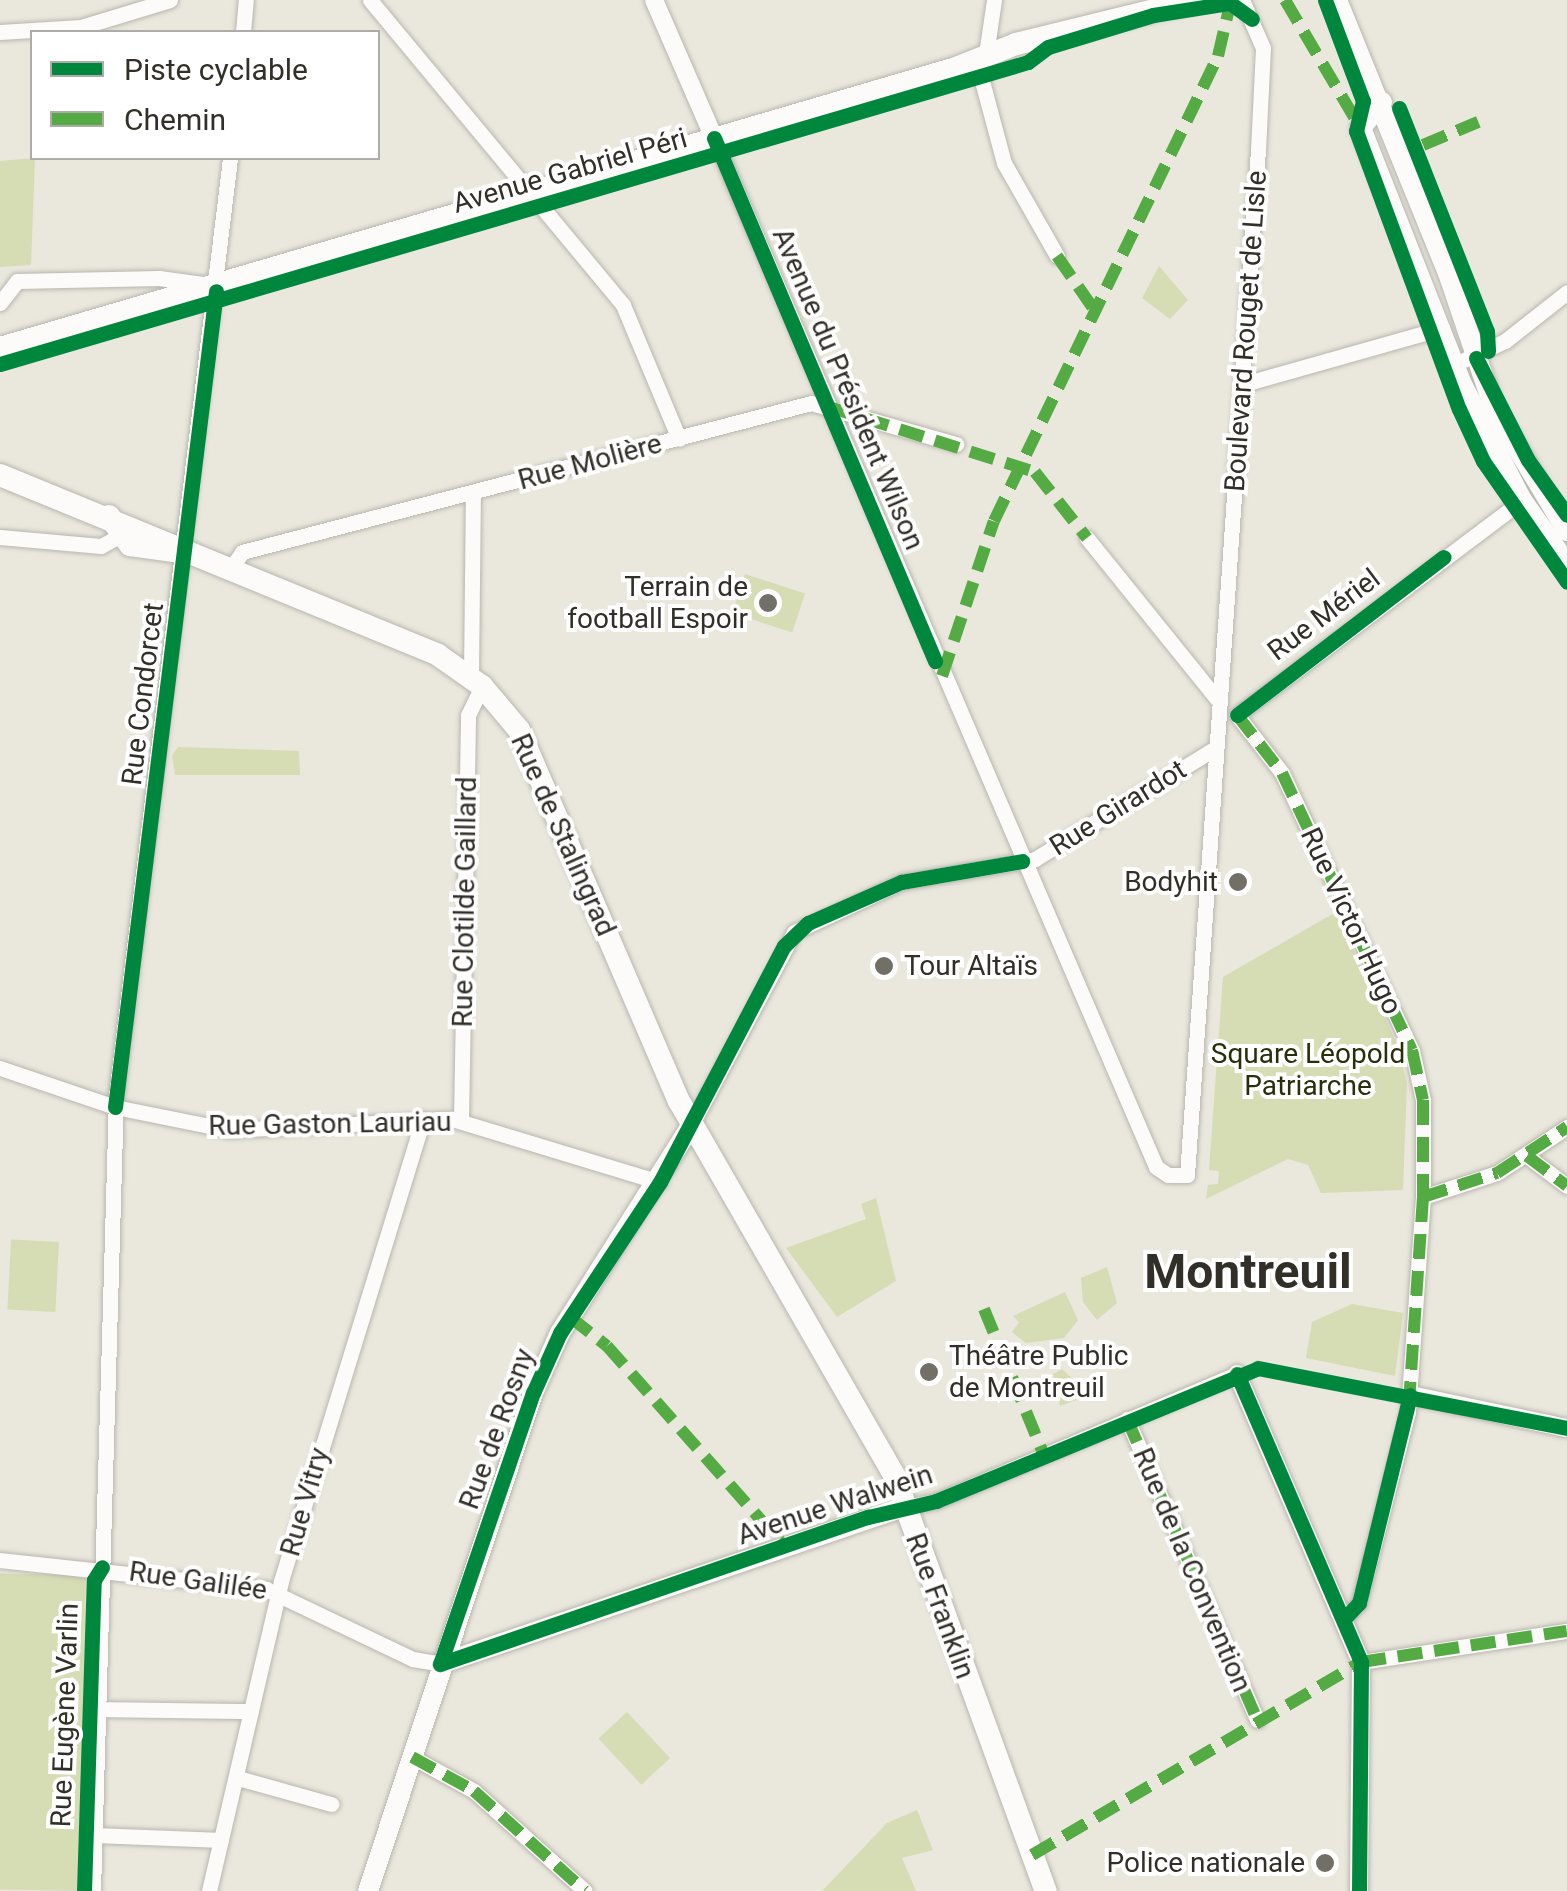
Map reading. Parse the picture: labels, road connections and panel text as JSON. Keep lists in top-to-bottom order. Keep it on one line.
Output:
{"streets":{"main road":["Avenue Gabriel Péri","Rue de Stalingrad","Rue de Rosny","Avenue Walwein","Rue Franklin"],"street":["Boulevard Rouget de Lisle","Avenue du Président Wilson","Rue Molière","Rue Mériel","Rue Condorcet","Rue Girardot","Rue Clotilde Gaillard","Rue Victor Hugo","Rue Gaston Lauriau","Rue Vitry","Rue de la Convention","Rue Galilée","Rue Eugène Varlin"]},"crossings":[["Avenue Gabriel Péri","Avenue du Président Wilson"],["Avenue Gabriel Péri","Rue Condorcet"],["Boulevard Rouget de Lisle","Avenue du Président Wilson"],["Boulevard Rouget de Lisle","Rue Mériel"],["Boulevard Rouget de Lisle","Rue Girardot"],["Boulevard Rouget de Lisle","Rue Victor Hugo"],["Avenue du Président Wilson","Rue Molière"],["Avenue du Président Wilson","Rue Girardot"],["Rue Molière","Rue de Stalingrad"],["Rue Molière","Rue Clotilde Gaillard"],["Rue Mériel","Rue Victor Hugo"],["Rue Condorcet","Rue de Stalingrad"],["Rue Condorcet","Rue Gaston Lauriau"],["Rue Condorcet","Rue Eugène Varlin"],["Rue Girardot","Rue de Stalingrad"],["Rue Girardot","Rue de Rosny"],["Rue Girardot","Rue Franklin"],["Rue de Stalingrad","Rue Clotilde Gaillard"],["Rue de Stalingrad","Rue de Rosny"],["Rue de Stalingrad","Rue Franklin"],["Rue Clotilde Gaillard","Rue Gaston Lauriau"],["Rue Gaston Lauriau","Rue de Rosny"],["Rue Gaston Lauriau","Rue Vitry"],["Rue Gaston Lauriau","Rue Eugène Varlin"],["Rue de Rosny","Avenue Walwein"],["Rue de Rosny","Rue Galilée"],["Rue de Rosny","Rue Franklin"],["Rue Vitry","Rue Galilée"],["Avenue Walwein","Rue de la Convention"],["Avenue Walwein","Rue Galilée"],["Avenue Walwein","Rue Franklin"],["Rue Galilée","Rue Eugène Varlin"]],"districts":["Montreuil"],"parks":["Square Léopold Patriarche"],"places":["Terrain de football Espoir","Bodyhit","Tour Altaïs","Théâtre Public de Montreuil","Police nationale"],"legend":["Piste cyclable","Chemin"]}
